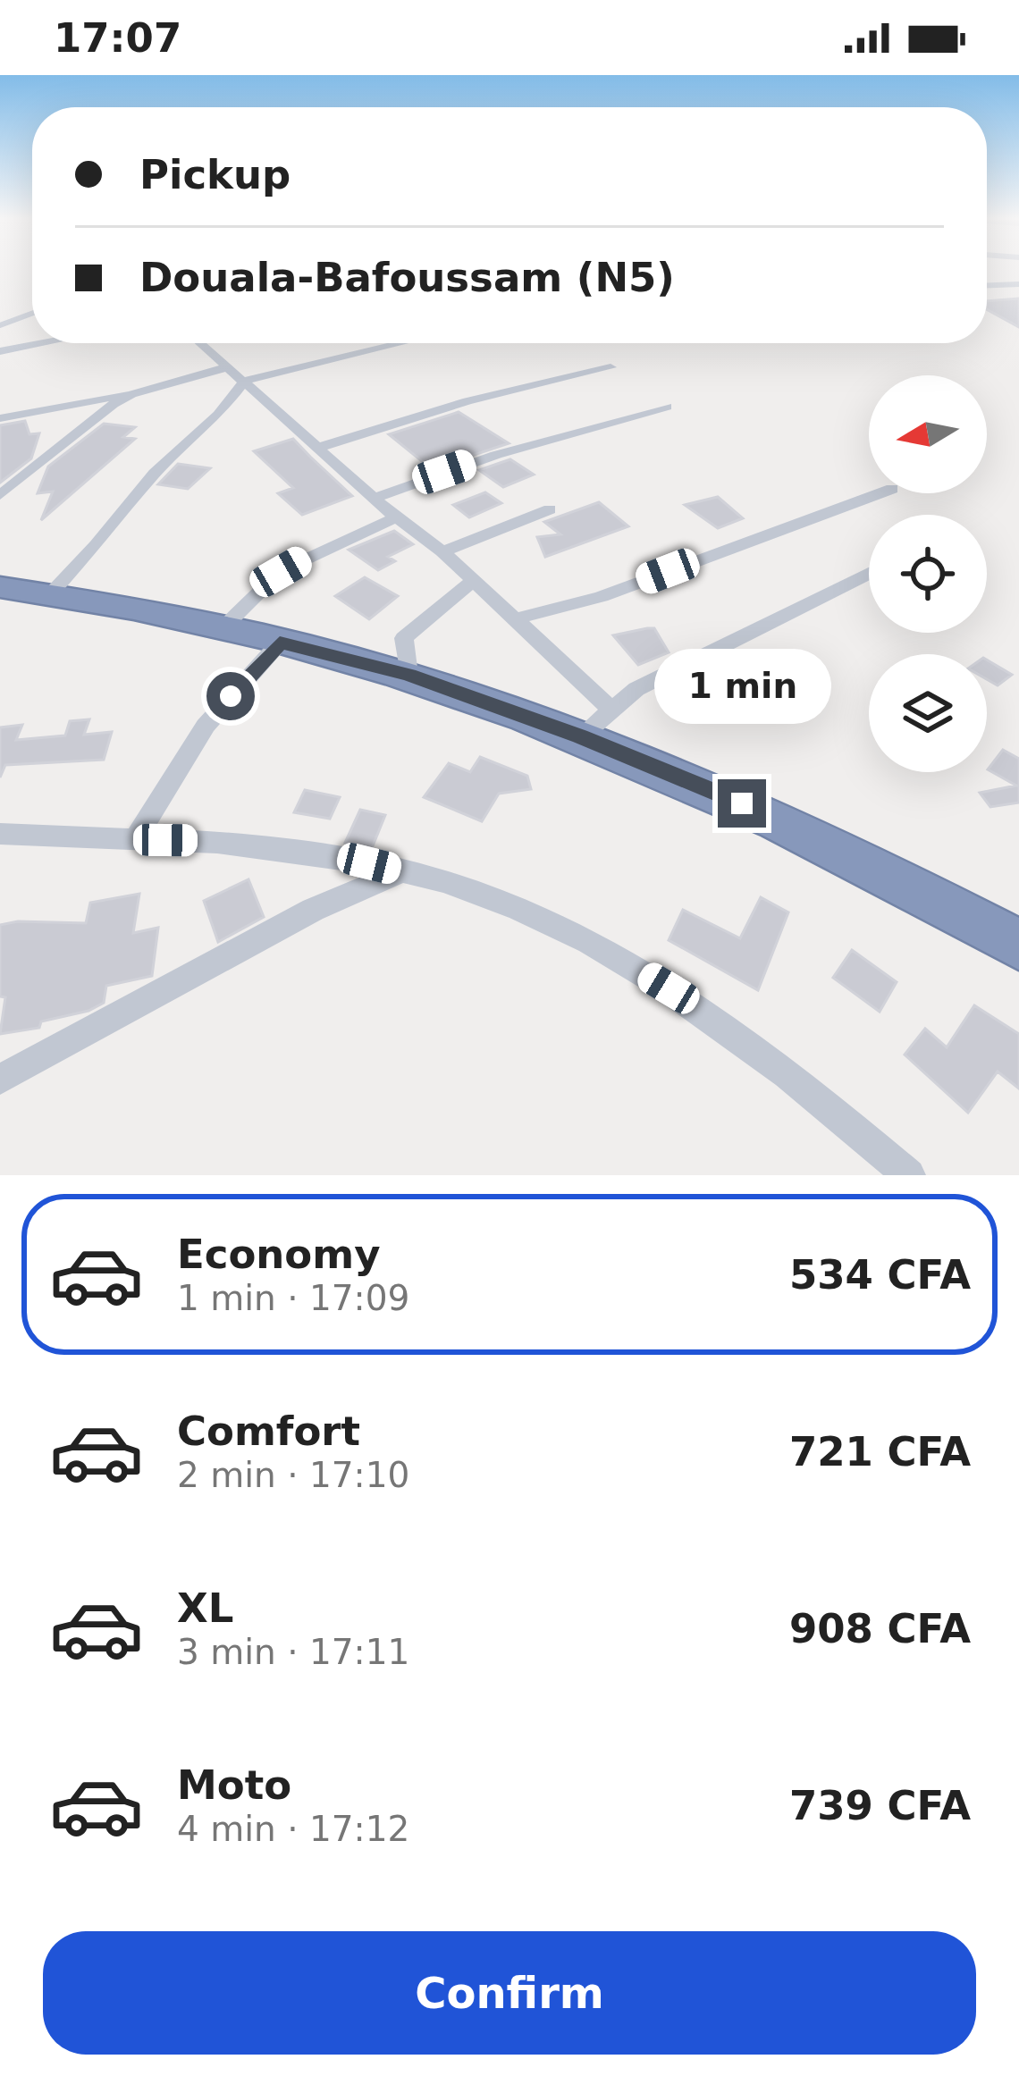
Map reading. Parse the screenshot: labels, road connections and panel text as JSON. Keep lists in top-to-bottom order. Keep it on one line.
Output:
{"north":"left","page":{"status":"17:07","banner":["Pickup","Douala-Bafoussam (N5)"],"bubble":"1 min","list":[{"name":"Economy","note":"1 min · 17:09","value":"534 CFA"},{"name":"Comfort","note":"2 min · 17:10","value":"721 CFA"},{"name":"XL","note":"3 min · 17:11","value":"908 CFA"},{"name":"Moto","note":"4 min · 17:12","value":"739 CFA"}],"buttons":"Confirm"}}
